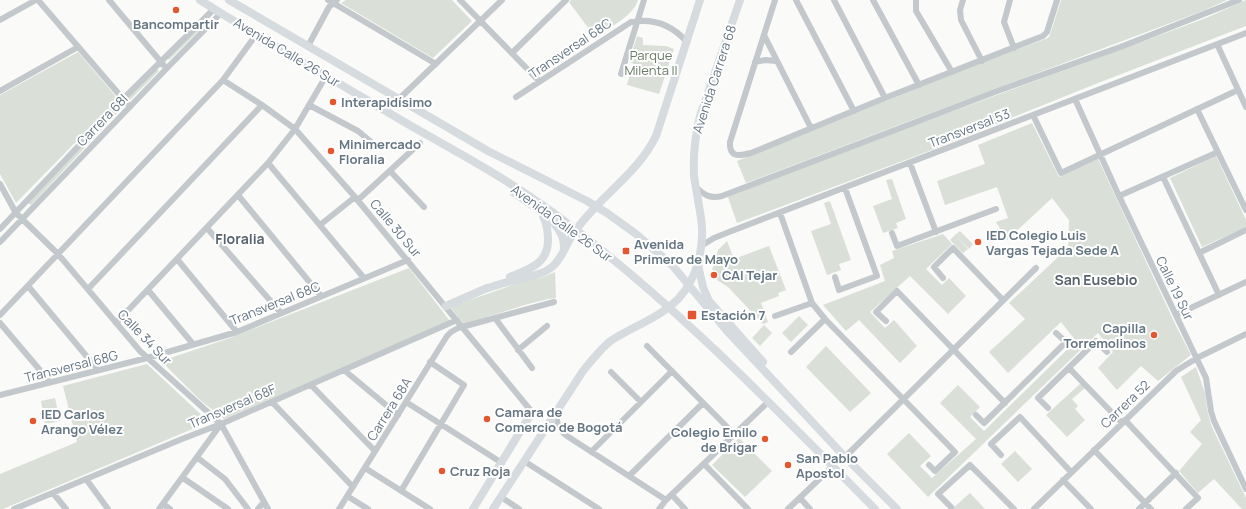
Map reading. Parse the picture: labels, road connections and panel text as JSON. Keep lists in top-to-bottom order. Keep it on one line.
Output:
{"streets":{"main road":["Avenida Calle 26 Sur","Avenida Carrera 68"],"street":["Transversal 68C","Carrera 68I","Transversal 53","Calle 30 Sur","Calle 19 Sur","Calle 34 Sur","Transversal 68G","Carrera 52","Transversal 68F","Carrera 68A"]},"crossings":[["Transversal 68C","Calle 30 Sur"],["Transversal 68C","Calle 34 Sur"],["Transversal 68C","Transversal 68G"],["Avenida Calle 26 Sur","Carrera 68I"],["Avenida Carrera 68","Transversal 53"],["Carrera 68I","Calle 34 Sur"],["Transversal 53","Calle 19 Sur"],["Calle 30 Sur","Transversal 68F"],["Calle 30 Sur","Carrera 68A"],["Calle 19 Sur","Carrera 52"],["Calle 34 Sur","Transversal 68G"],["Calle 34 Sur","Transversal 68F"]],"districts":["Floralia","San Eusebio"],"parks":["Parque Milenta II"],"places":{"other":["Bancompartir","Interapidísimo","Minimercado Floralia","IED Colegio Luis Vargas Tejada Sede A","CAI Tejar","Capilla Torremolinos","Camara de Comercio de Bogotá","IED Carlos Arango Vélez","Colegio Emilo de Brigar","San Pablo Apostol","Cruz Roja"],"transit":["Avenida Primero de Mayo","Estación 7"]}}
